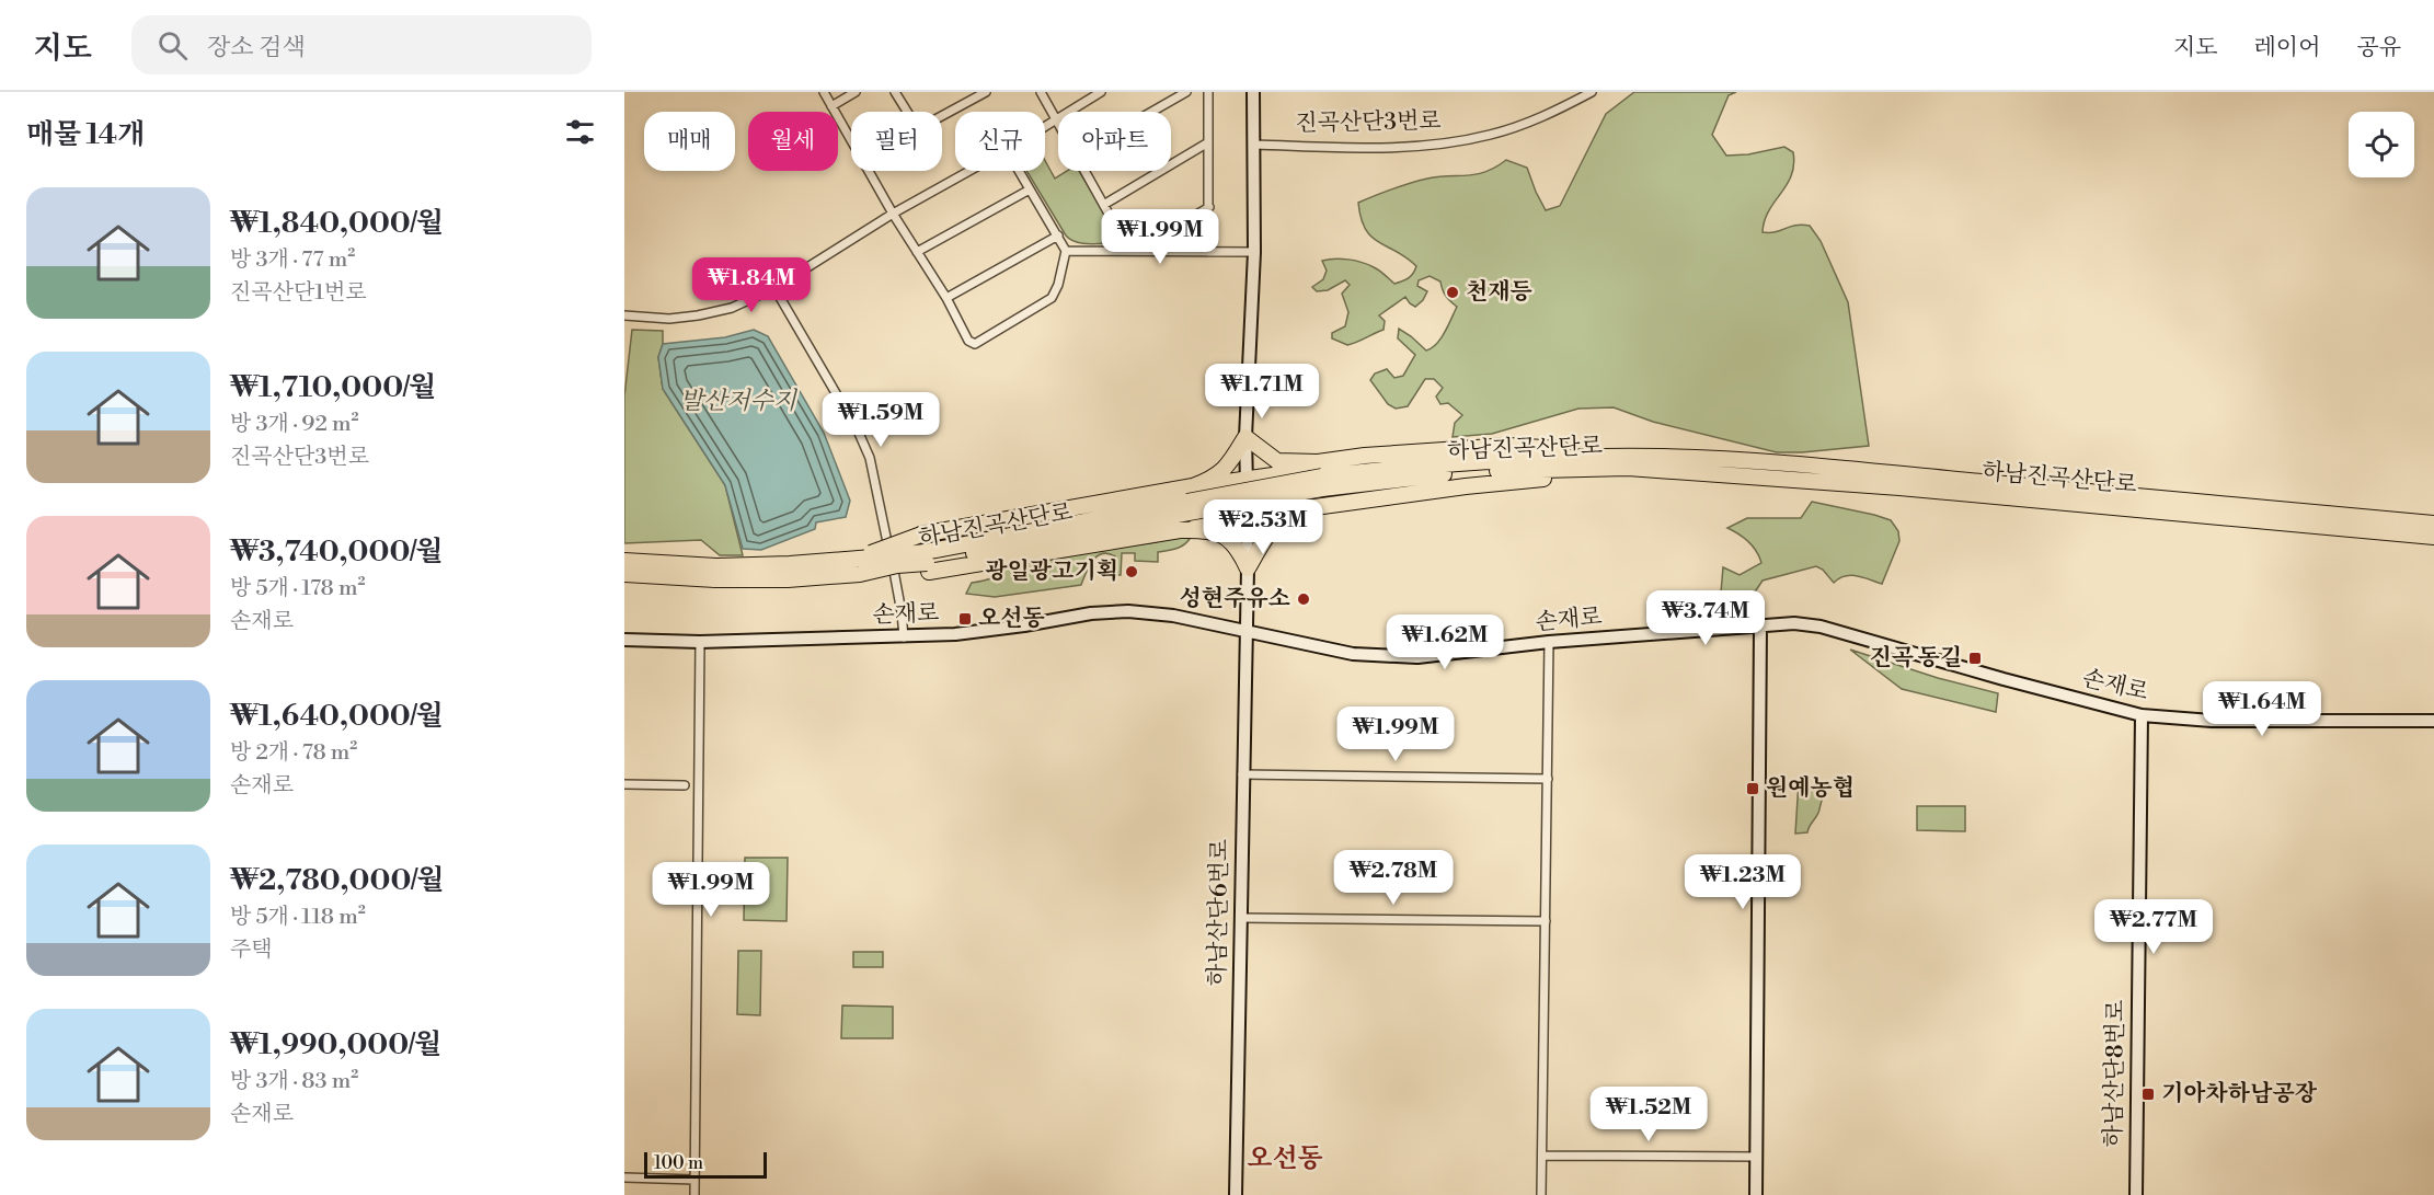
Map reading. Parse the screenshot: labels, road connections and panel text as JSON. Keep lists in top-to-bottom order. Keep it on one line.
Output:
{"streets":{"highway":["하남진곡산단로"],"street":["진곡산단3번로","손재로","하남산단6번로","하남산단8번로"]},"crossings":[["손재로","하남산단6번로"],["손재로","하남산단8번로"]],"districts":["오선동"],"water":["발산저수지"],"places":{"other":["천재등","광일광고기획","성현주유소"],"transit":["오선동","진곡 동길","원예농협","기아차하남공장"]},"scale_bar":"100 m","page":{"header":"지도","search":"장소 검색","nav":["지도","레이어","공유"],"heading":"매물 14개","chip":["매매","월세","필터","신규","아파트"],"list":[{"name":"₩1,840,000/월","note":"방 3개 · 77 m² · 진곡산단1번로"},{"name":"₩1,710,000/월","note":"방 3개 · 92 m² · 진곡산단3번로"},{"name":"₩3,740,000/월","note":"방 5개 · 178 m² · 손재로"},{"name":"₩1,640,000/월","note":"방 2개 · 78 m² · 손재로"},{"name":"₩2,780,000/월","note":"방 5개 · 118 m² · 주택"},{"name":"₩1,990,000/월","note":"방 3개 · 83 m² · 손재로"}],"price":["₩1.99M","₩1.84M","₩1.71M","₩1.59M","₩2.53M","₩3.74M","₩1.62M","₩1.64M","₩1.99M","₩2.78M","₩1.23M","₩1.99M","₩2.77M","₩1.52M"],"scale":"100 m"}}
